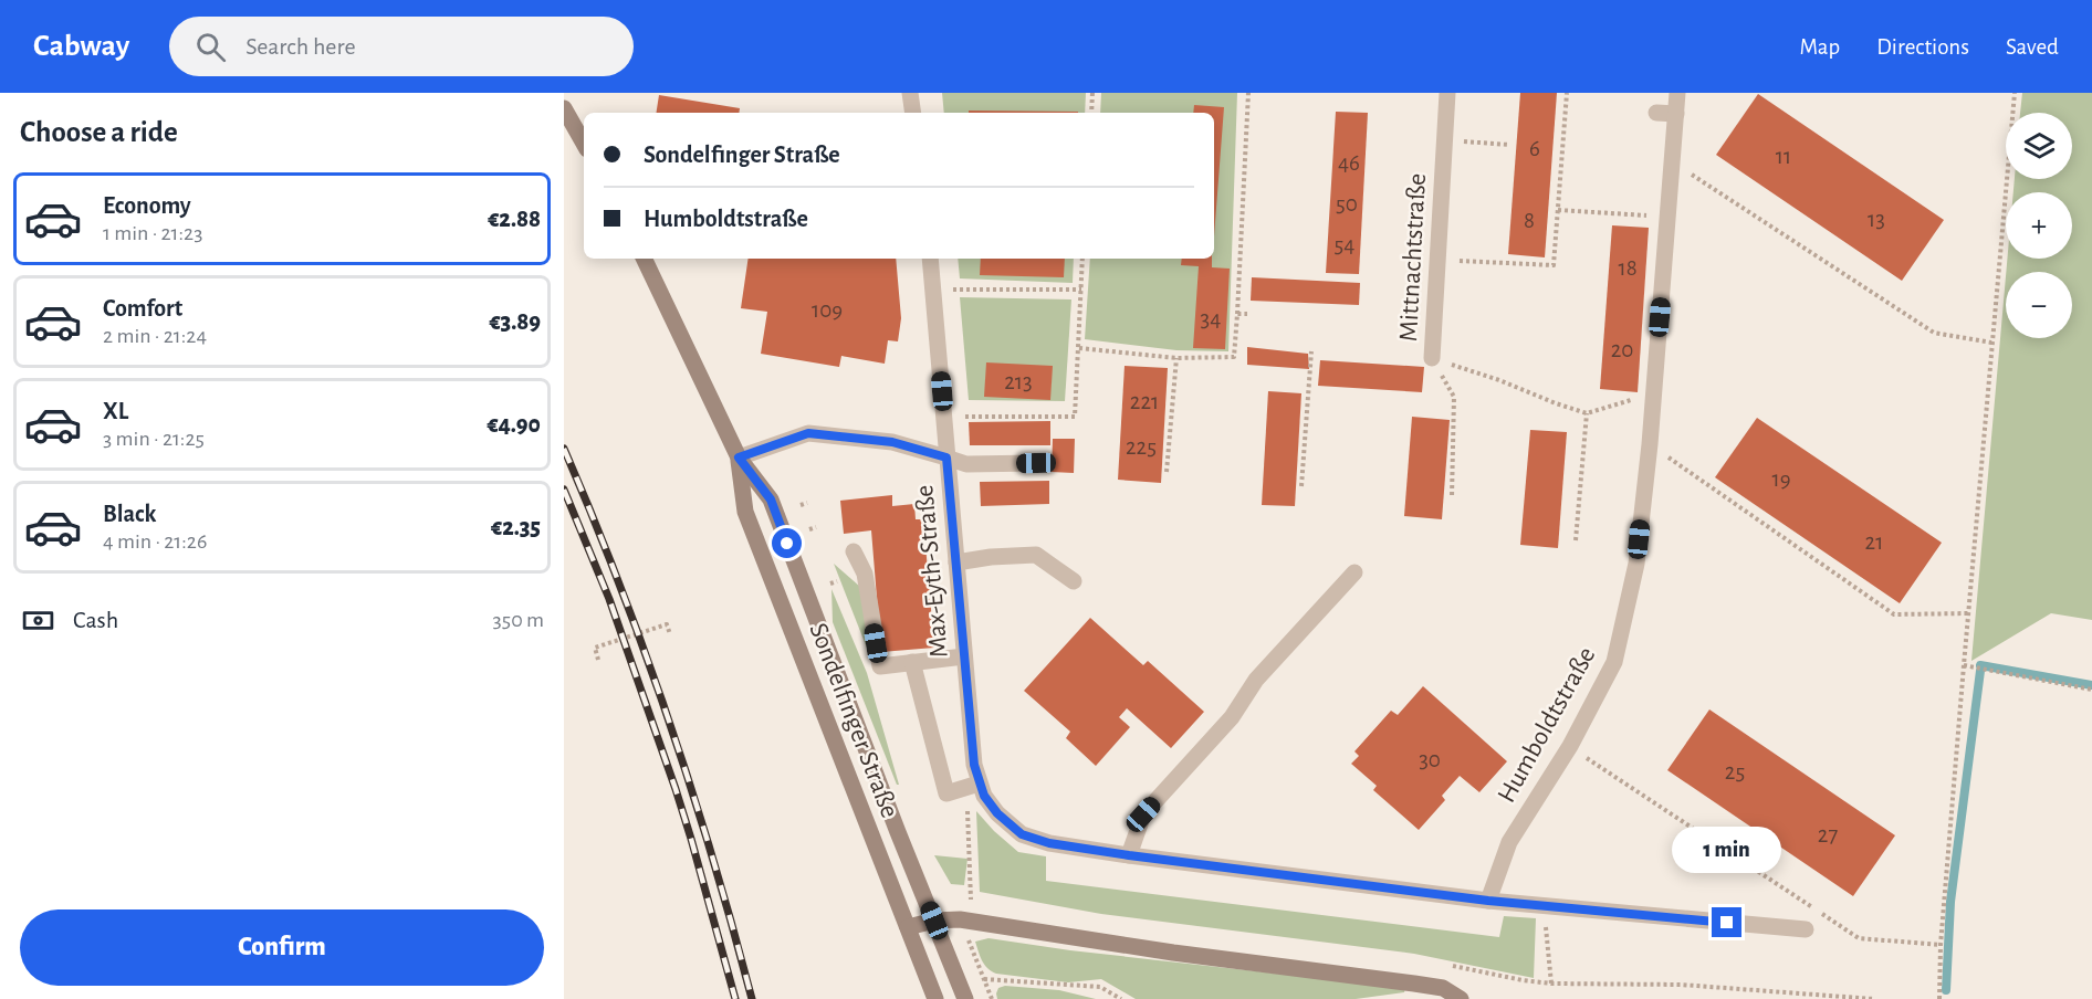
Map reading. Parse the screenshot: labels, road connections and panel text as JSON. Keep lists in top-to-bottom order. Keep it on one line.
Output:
{"streets":{"main road":["Sondelfinger Straße"],"street":["Mittnachtstraße","Max-Eyth-Straße","Humboldtstraße"]},"house_numbers":["6","11","46","50","13","8","54","18","109","34","20","213","221","225","19","21","30","25","27"],"page":{"header":"Cabway","search":"Search here","nav":["Map","Directions","Saved"],"heading":"Choose a ride","map_buttons":["+","−"],"banner":["Sondelfinger Straße","Humboldtstraße"],"list":[{"name":"Economy","note":"1 min · 21:23","value":"€2.88"},{"name":"Comfort","note":"2 min · 21:24","value":"€3.89"},{"name":"XL","note":"3 min · 21:25","value":"€4.90"},{"name":"Black","note":"4 min · 21:26","value":"€2.35"}],"pay":["Cash","350 m"],"bubble":"1 min","buttons":"Confirm"}}
